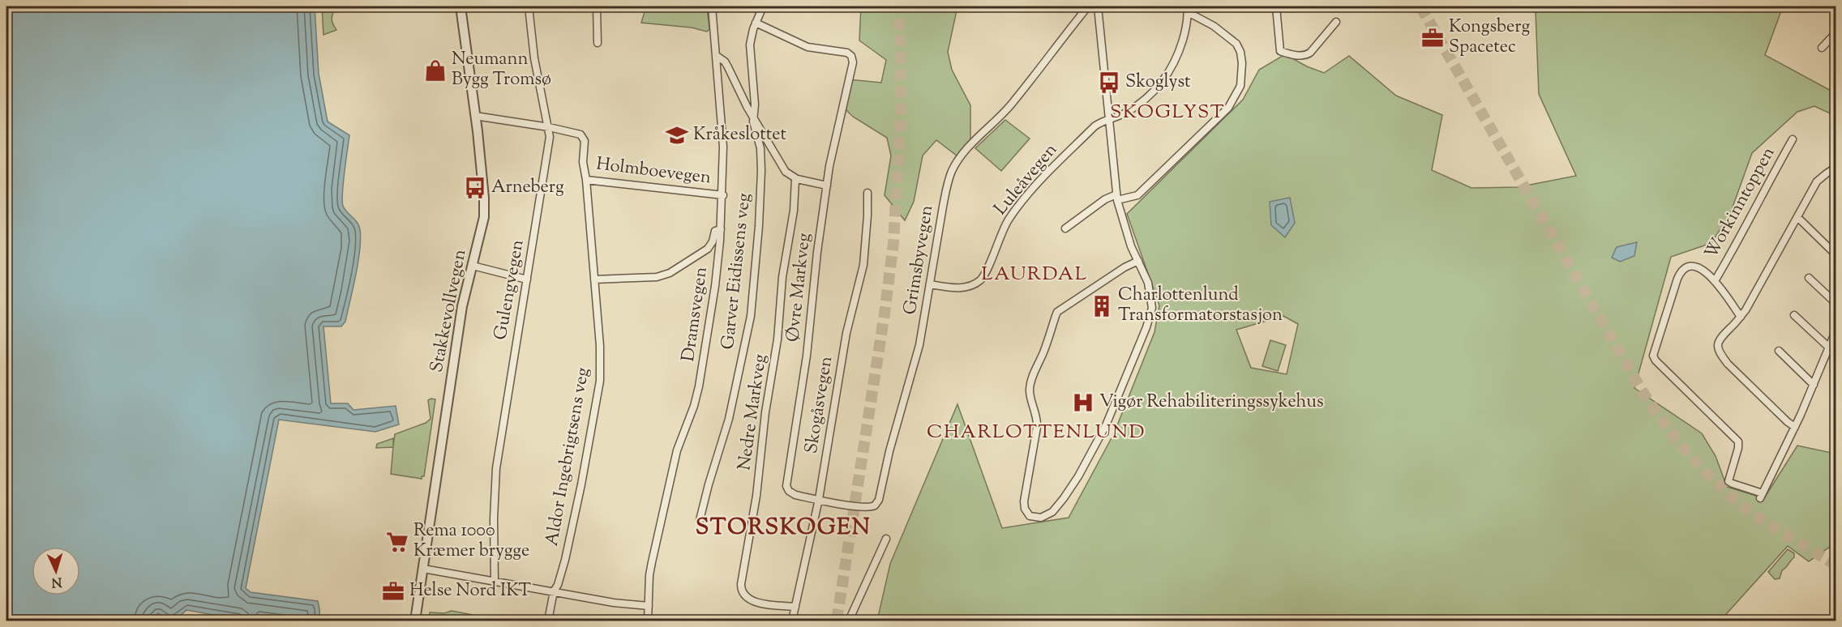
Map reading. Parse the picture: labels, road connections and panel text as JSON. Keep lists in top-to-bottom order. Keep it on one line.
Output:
{"streets":{"street":["Holmboevegen","Luleåvegen","Workinntoppen","Grimsbyvegen","Garver Eidissens veg","Øvre Markveg","Gulengvegen","Stakkevollvegen","Dramsvegen","Skogåsvegen","Nedre Markveg","Aldor Ingebrigtsens veg"]},"crossings":[["Holmboevegen","Gulengvegen"],["Holmboevegen","Stakkevollvegen"],["Holmboevegen","Dramsvegen"],["Holmboevegen","Aldor Ingebrigtsens veg"],["Luleåvegen","Grimsbyvegen"],["Grimsbyvegen","Øvre Markveg"],["Grimsbyvegen","Skogåsvegen"],["Garver Eidissens veg","Øvre Markveg"],["Øvre Markveg","Skogåsvegen"],["Skogåsvegen","Nedre Markveg"]],"districts":["SKOGLYST","LAURDAL","CHARLOTTENLUND","STORSKOGEN"],"places":{"office":["Kongsberg Spacetec","Helse Nord IKT"],"shop":["Neumann Bygg Tromsø"],"bus stop":["Skoglyst","Arneberg"],"school or university":["Kråkeslottet"],"building":["Charlottenlund Transformatorstasjon"],"hospital":["Vigør Rehabiliteringssykehus"],"supermarket":["Rema 1000 Kræmer brygge"]},"north":"bottom"}
